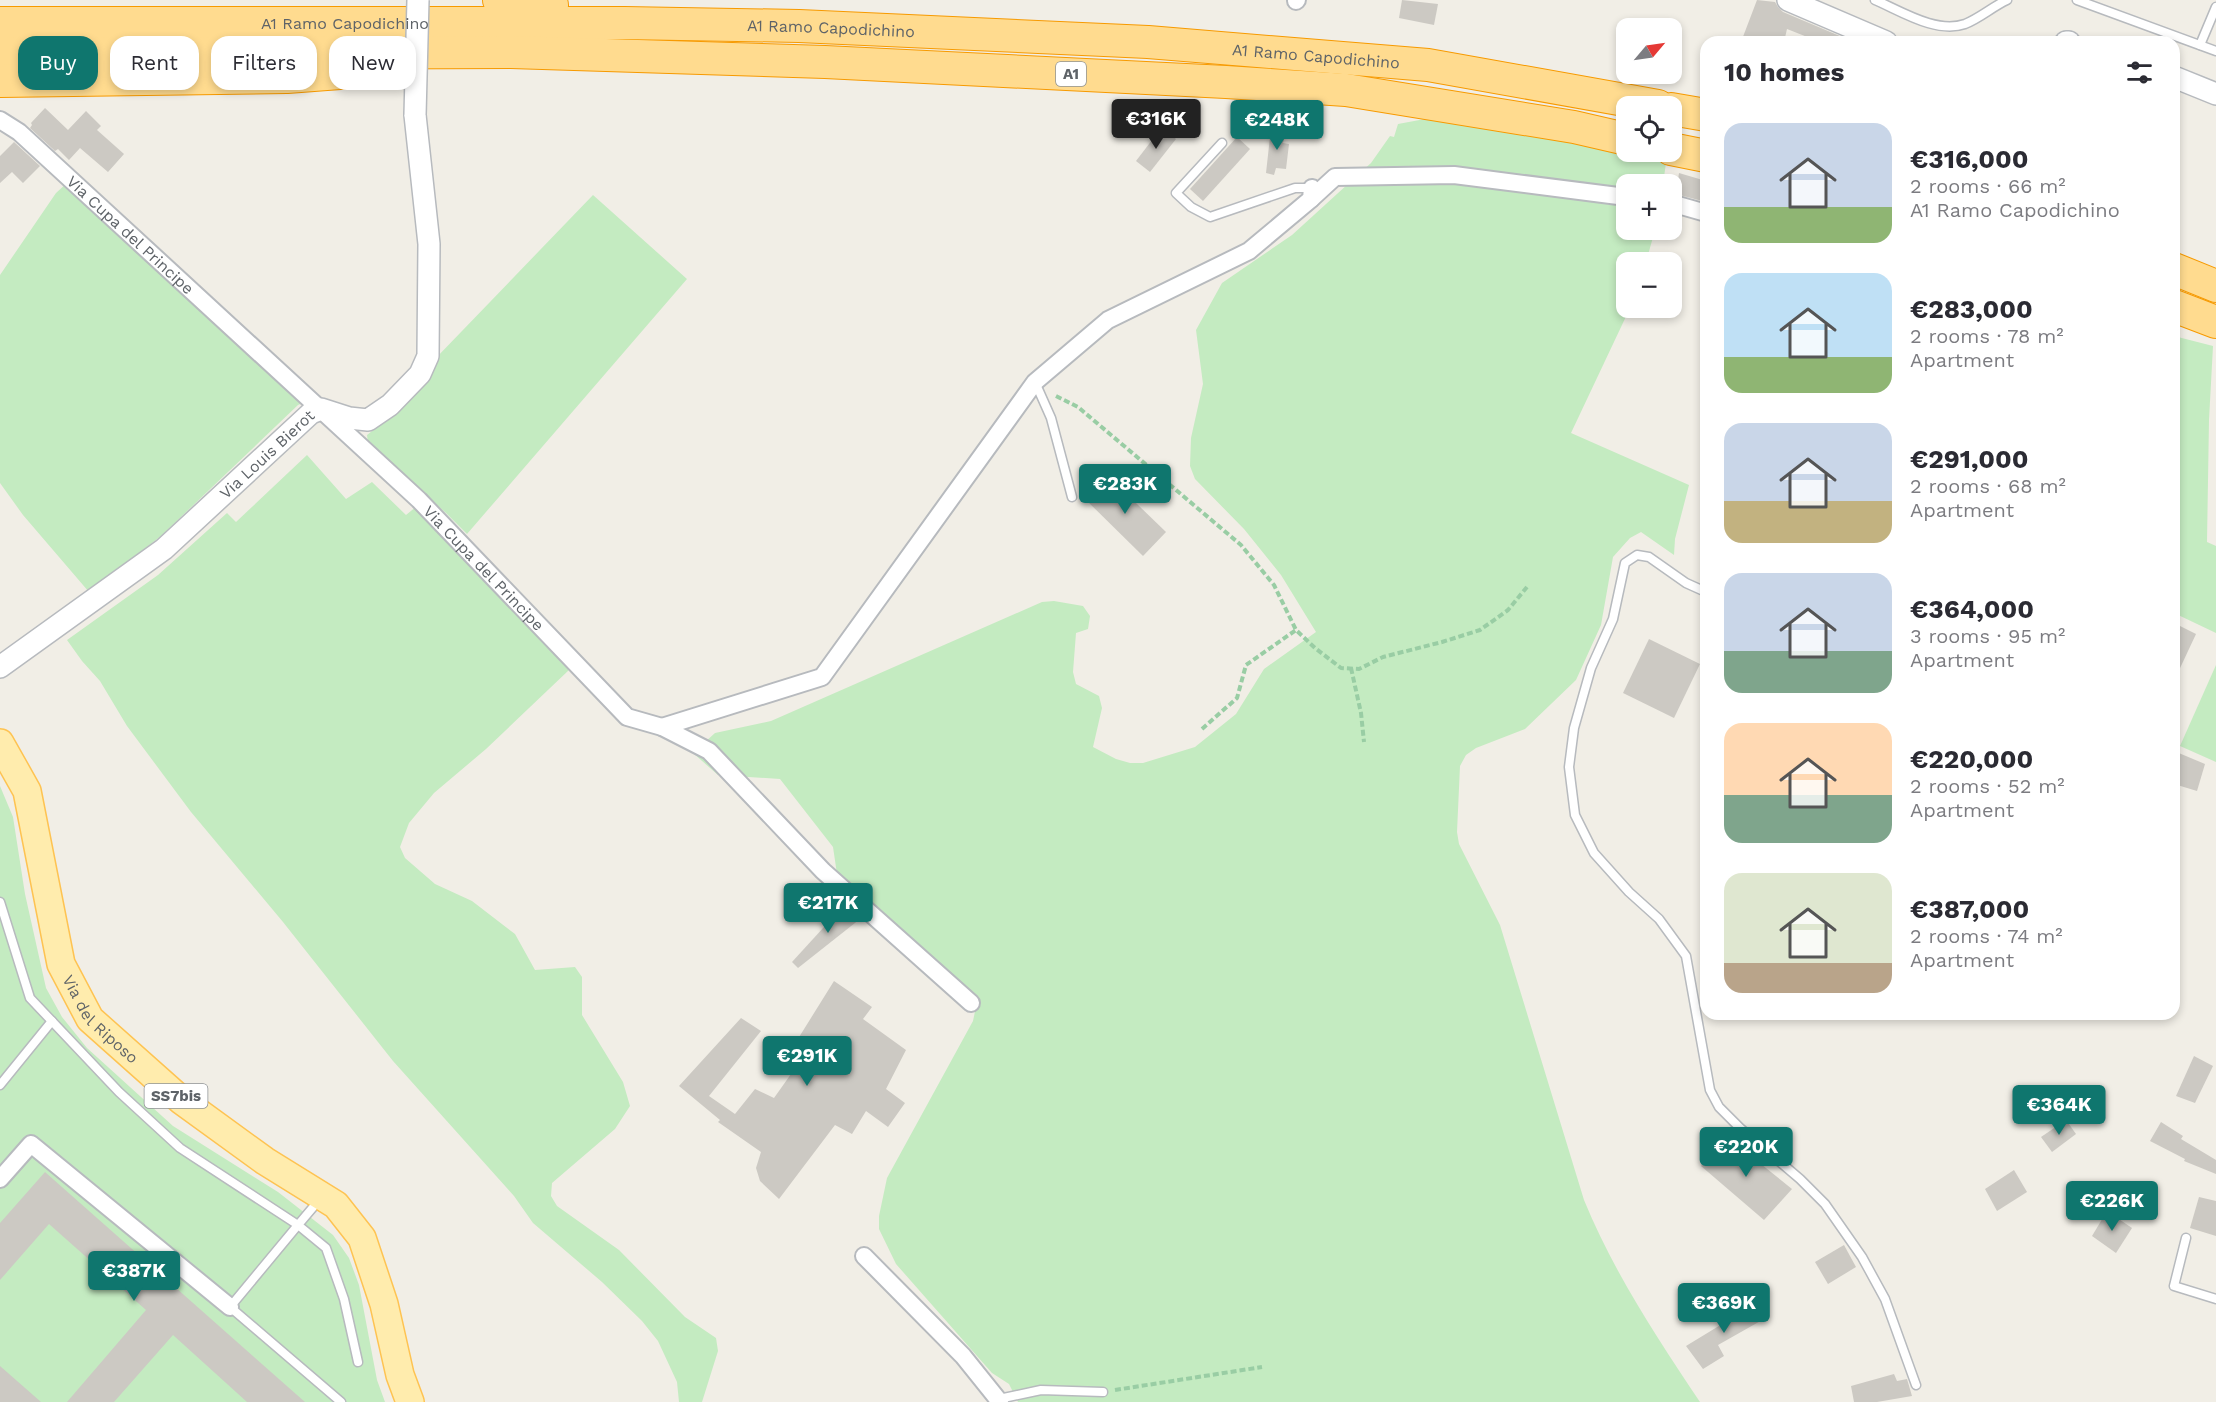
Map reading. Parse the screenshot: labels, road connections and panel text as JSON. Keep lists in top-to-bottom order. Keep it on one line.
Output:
{"streets":{"highway":["A1 Ramo Capodichino","A1"],"main road":["Via del Riposo","SS7bis"],"street":["Via Cupa del Principe","Via Louis Bierot"]},"crossings":[["Via Cupa del Principe","Via Louis Bierot"]],"north":"top right","page":{"map_buttons":["+","−"],"chip":["Buy","Rent","Filters","New"],"heading":"10 homes","price":["€316K","€248K","€283K","€217K","€291K","€364K","€220K","€226K","€387K","€369K"],"list":[{"name":"€316,000","note":"2 rooms · 66 m² · A1 Ramo Capodichino"},{"name":"€283,000","note":"2 rooms · 78 m² · Apartment"},{"name":"€291,000","note":"2 rooms · 68 m² · Apartment"},{"name":"€364,000","note":"3 rooms · 95 m² · Apartment"},{"name":"€220,000","note":"2 rooms · 52 m² · Apartment"},{"name":"€387,000","note":"2 rooms · 74 m² · Apartment"}]}}
